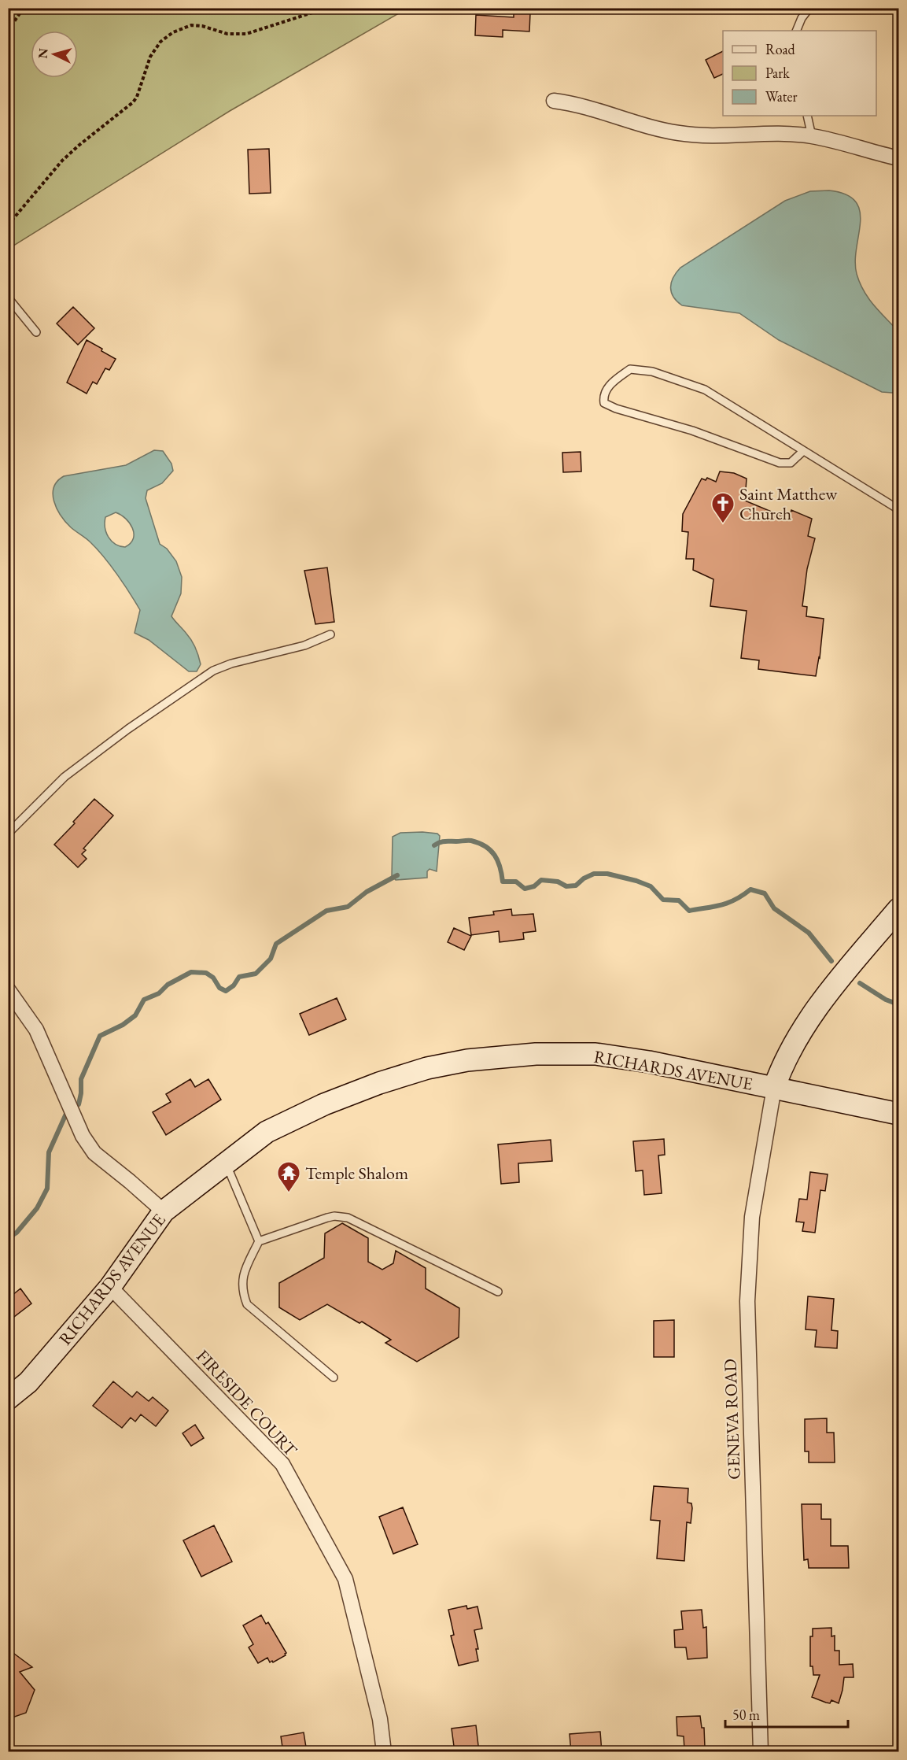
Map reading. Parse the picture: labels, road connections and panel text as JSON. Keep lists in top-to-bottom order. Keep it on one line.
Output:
{"streets":{"street":["RICHARDS AVENUE","FIRESIDE COURT","GENEVA ROAD"]},"crossings":[["RICHARDS AVENUE","FIRESIDE COURT"],["RICHARDS AVENUE","GENEVA ROAD"]],"places":{"church":["Saint Matthew Church"],"temple":["Temple Shalom"]},"legend":["Road","Park","Water"],"scale_bar":"50 m","north":"left"}
